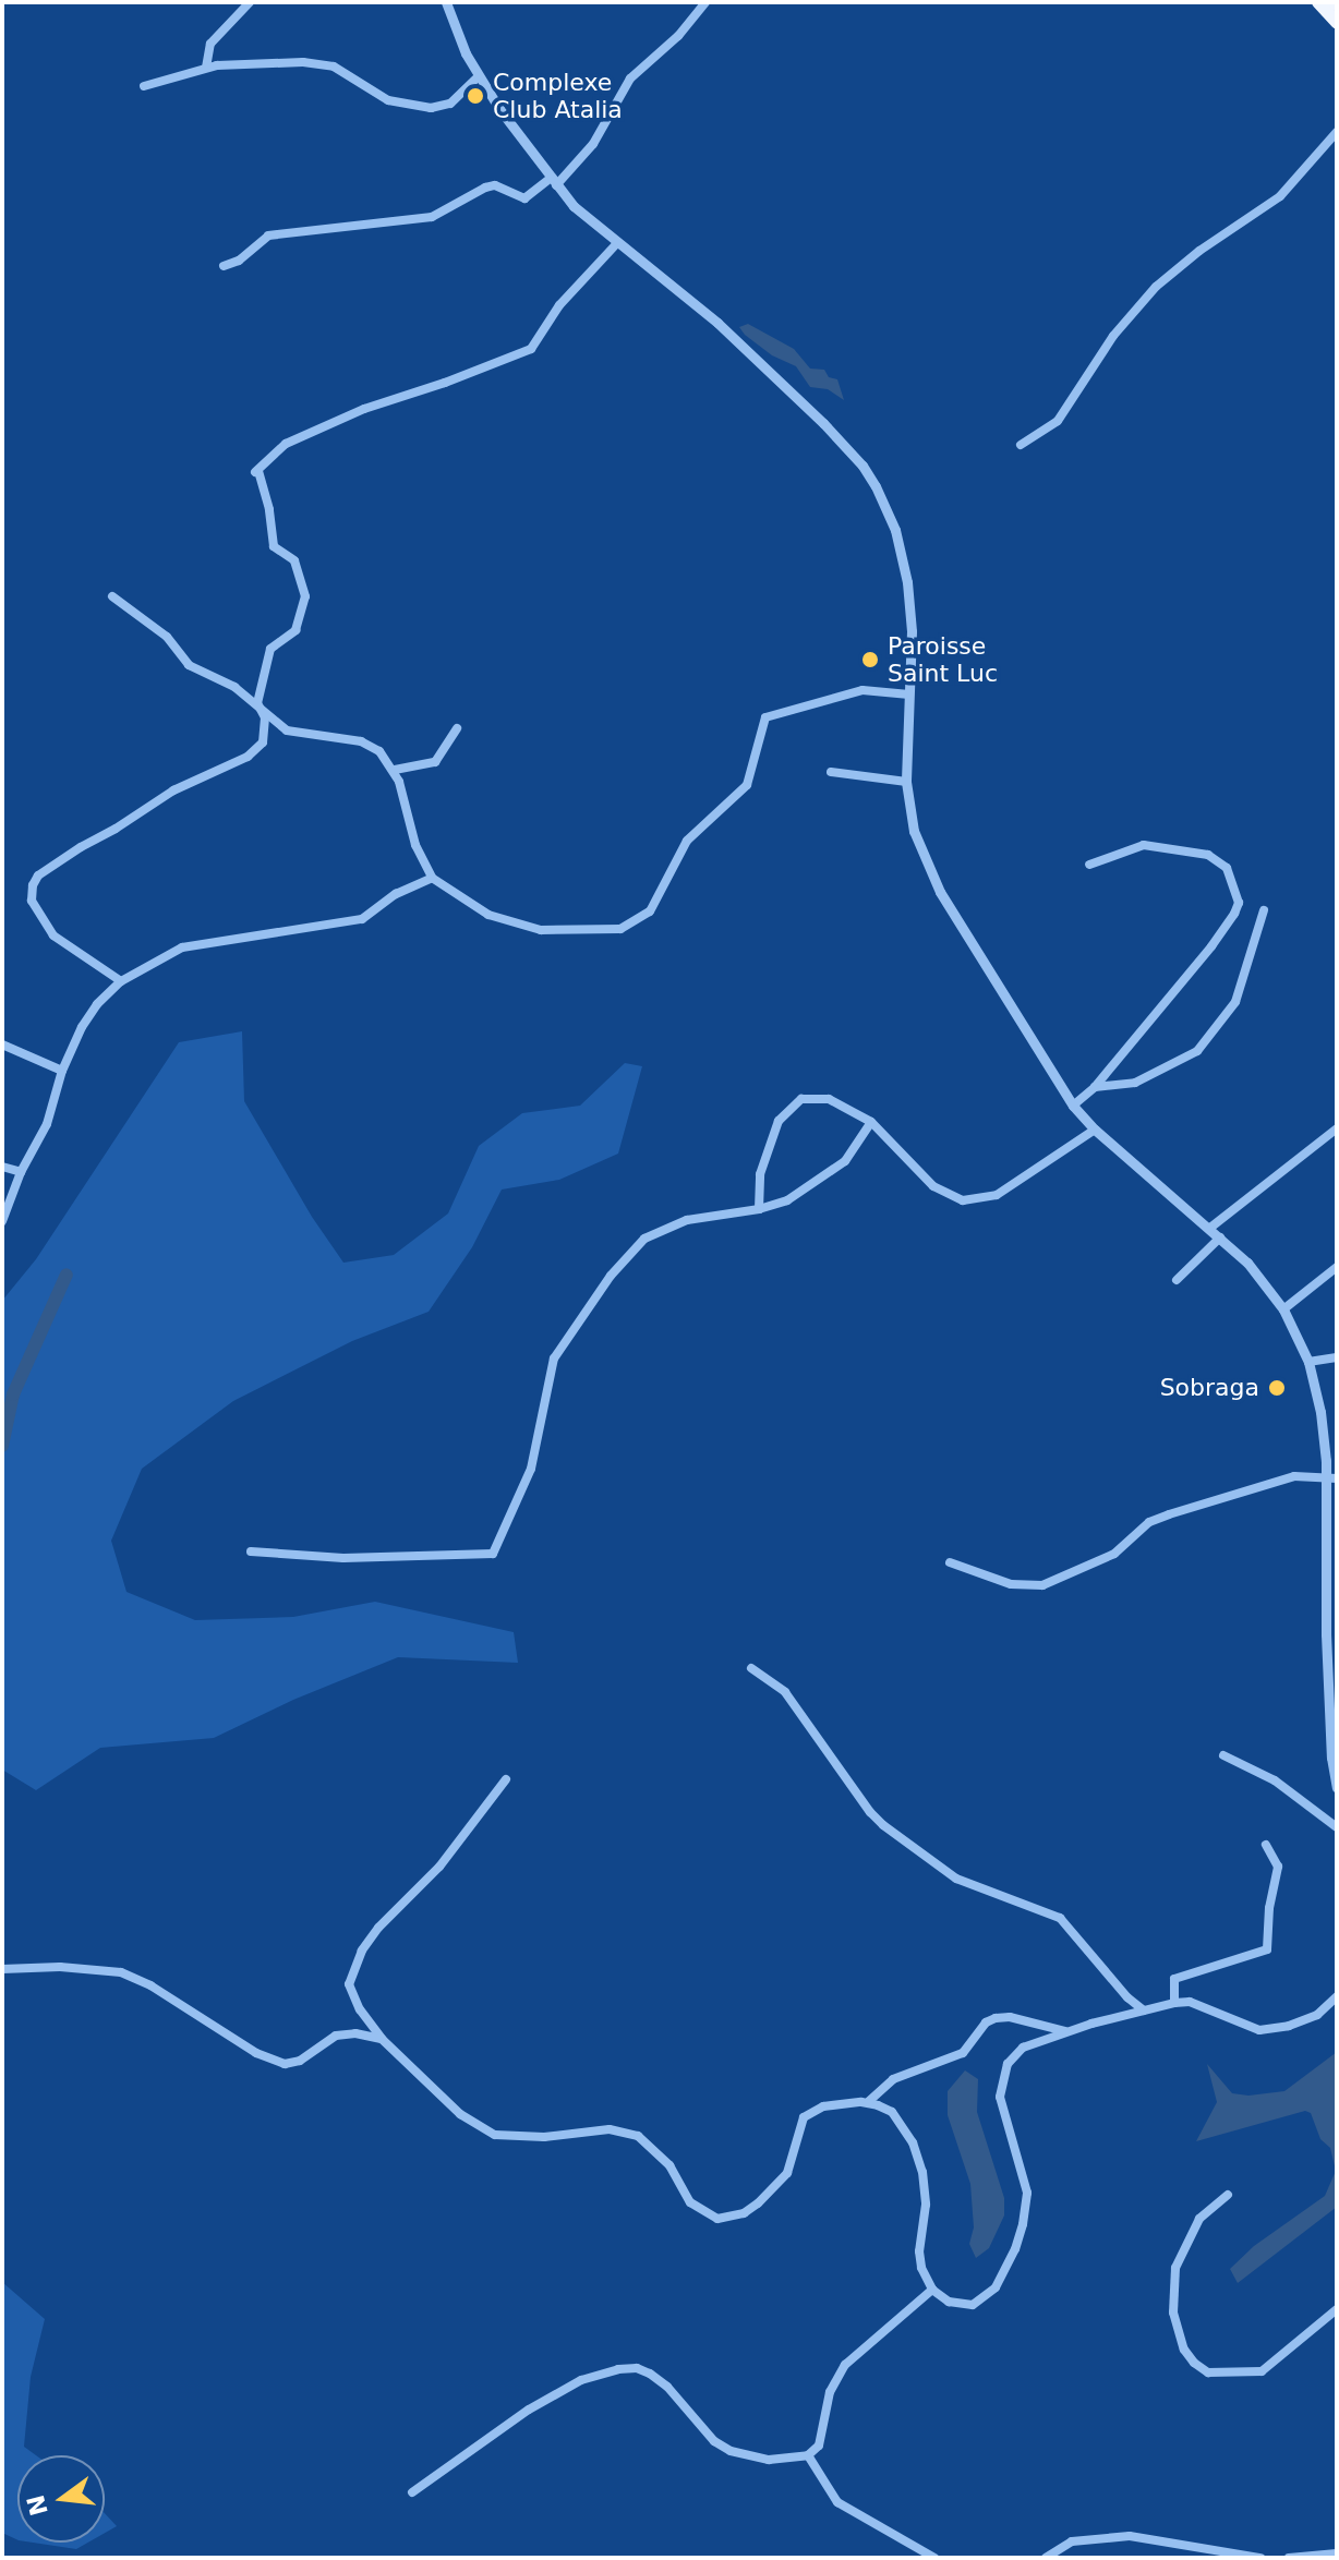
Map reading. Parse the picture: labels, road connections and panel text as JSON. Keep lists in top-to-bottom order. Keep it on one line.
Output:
{"places":["Complexe Club Atalia","Paroisse Saint Luc","Sobraga"],"north":"left"}
